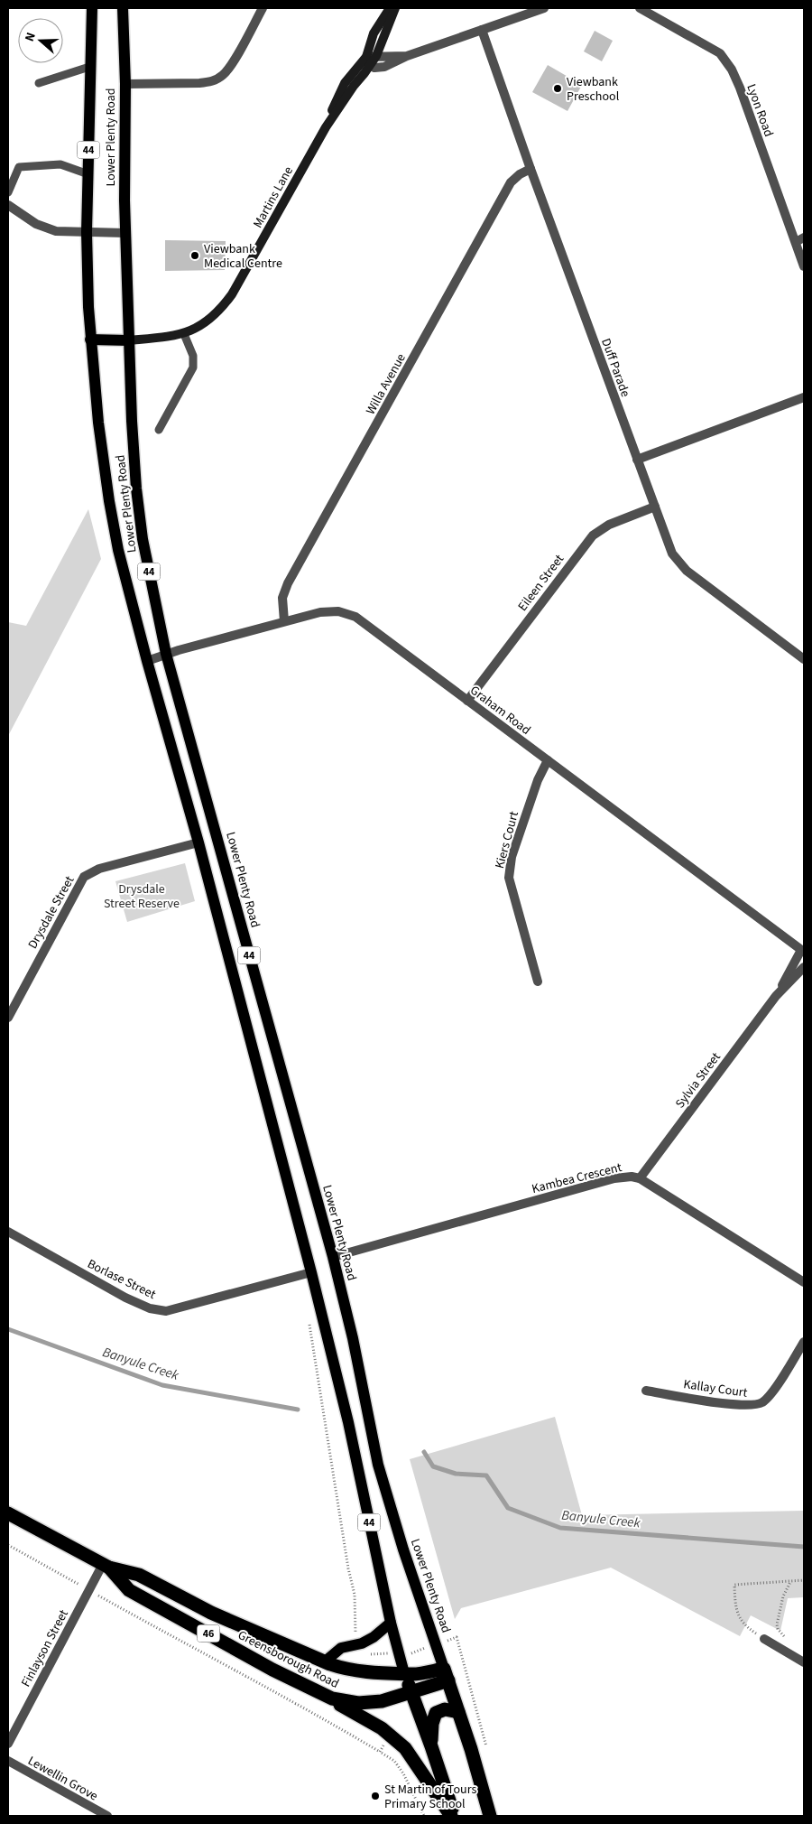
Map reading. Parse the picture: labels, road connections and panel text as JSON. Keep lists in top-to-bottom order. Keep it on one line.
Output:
{"streets":{"highway":["Lower Plenty Road","44","46","Greensborough Road"],"street":["Lyon Road","Martins Lane","Duff Parade","Willa Avenue","Eileen Street","Graham Road","Kiers Court","Drysdale Street","Sylvia Street","Kambea Crescent","Borlase Street","Kallay Court","Finlayson Street","Lewellin Grove"]},"crossings":[["Lower Plenty Road","Martins Lane"],["Lower Plenty Road","Graham Road"],["Lower Plenty Road","Drysdale Street"],["Lower Plenty Road","Kambea Crescent"],["Lower Plenty Road","Borlase Street"],["Lower Plenty Road","46"],["Lower Plenty Road","Greensborough Road"],["Duff Parade","Willa Avenue"],["Duff Parade","Eileen Street"],["Willa Avenue","Graham Road"],["Eileen Street","Graham Road"],["Graham Road","Kiers Court"],["Graham Road","Sylvia Street"],["Sylvia Street","Kambea Crescent"],["46","Greensborough Road"],["Finlayson Street","Greensborough Road"]],"water":["Banyule Creek"],"parks":["Drysdale Street Reserve"],"places":["Viewbank Preschool","Viewbank Medical Centre","St Martin of Tours Primary School"],"north":"left"}
